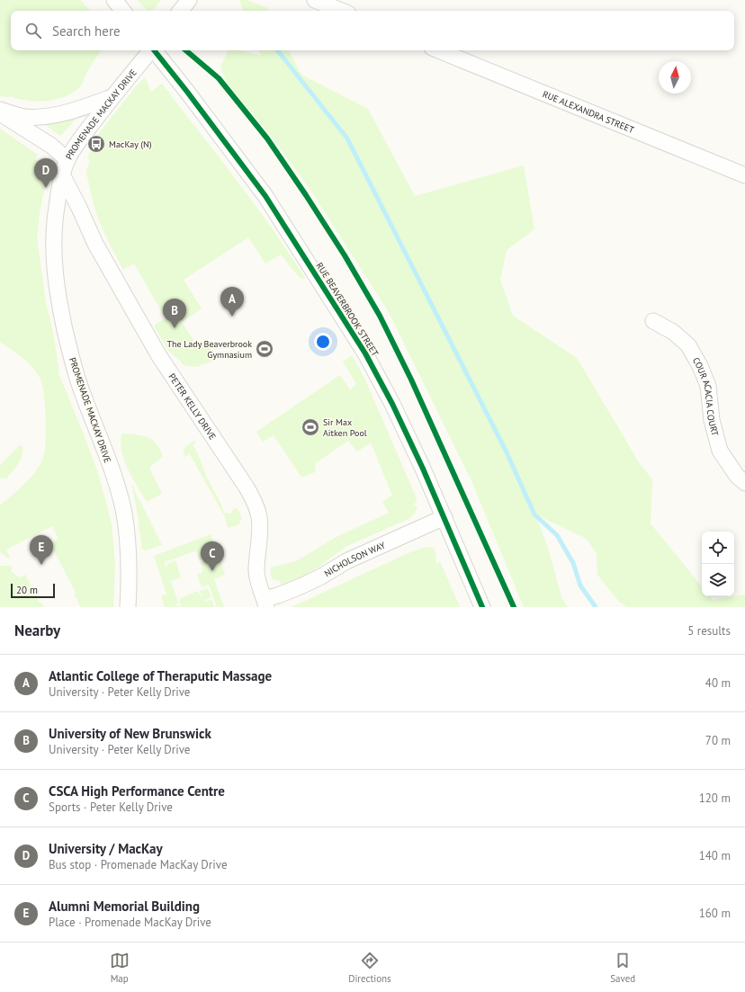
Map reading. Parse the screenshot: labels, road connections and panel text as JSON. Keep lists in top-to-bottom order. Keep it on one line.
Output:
{"streets":{"street":["RUE ALEXANDRA STREET","PROMENADE MACKAY DRIVE","RUE BEAVERBROOK STREET","COUR ACACIA COURT","PETER KELLY DRIVE","NICHOLSON WAY"]},"crossings":[["PROMENADE MACKAY DRIVE","PETER KELLY DRIVE"],["RUE BEAVERBROOK STREET","NICHOLSON WAY"],["PETER KELLY DRIVE","NICHOLSON WAY"]],"places":{"bus stop":["MacKay (N)"],"sports":["The Lady Beaverbrook Gymnasium","Sir Max Aitken Pool"]},"scale_bar":"20 m","north":"top","page":{"search":"Search here","pins":["D","A","B","E","C"],"scale":"20 m","heading":["Nearby","5 results"],"list":[{"mark":"A","name":"Atlantic College of Theraputic Massage","note":"University · Peter Kelly Drive","value":"40 m"},{"mark":"B","name":"University of New Brunswick","note":"University · Peter Kelly Drive","value":"70 m"},{"mark":"C","name":"CSCA High Performance Centre","note":"Sports · Peter Kelly Drive","value":"120 m"},{"mark":"D","name":"University / MacKay","note":"Bus stop · Promenade MacKay Drive","value":"140 m"},{"mark":"E","name":"Alumni Memorial Building","note":"Place · Promenade MacKay Drive","value":"160 m"}],"nav":["Map","Directions","Saved"]}}
